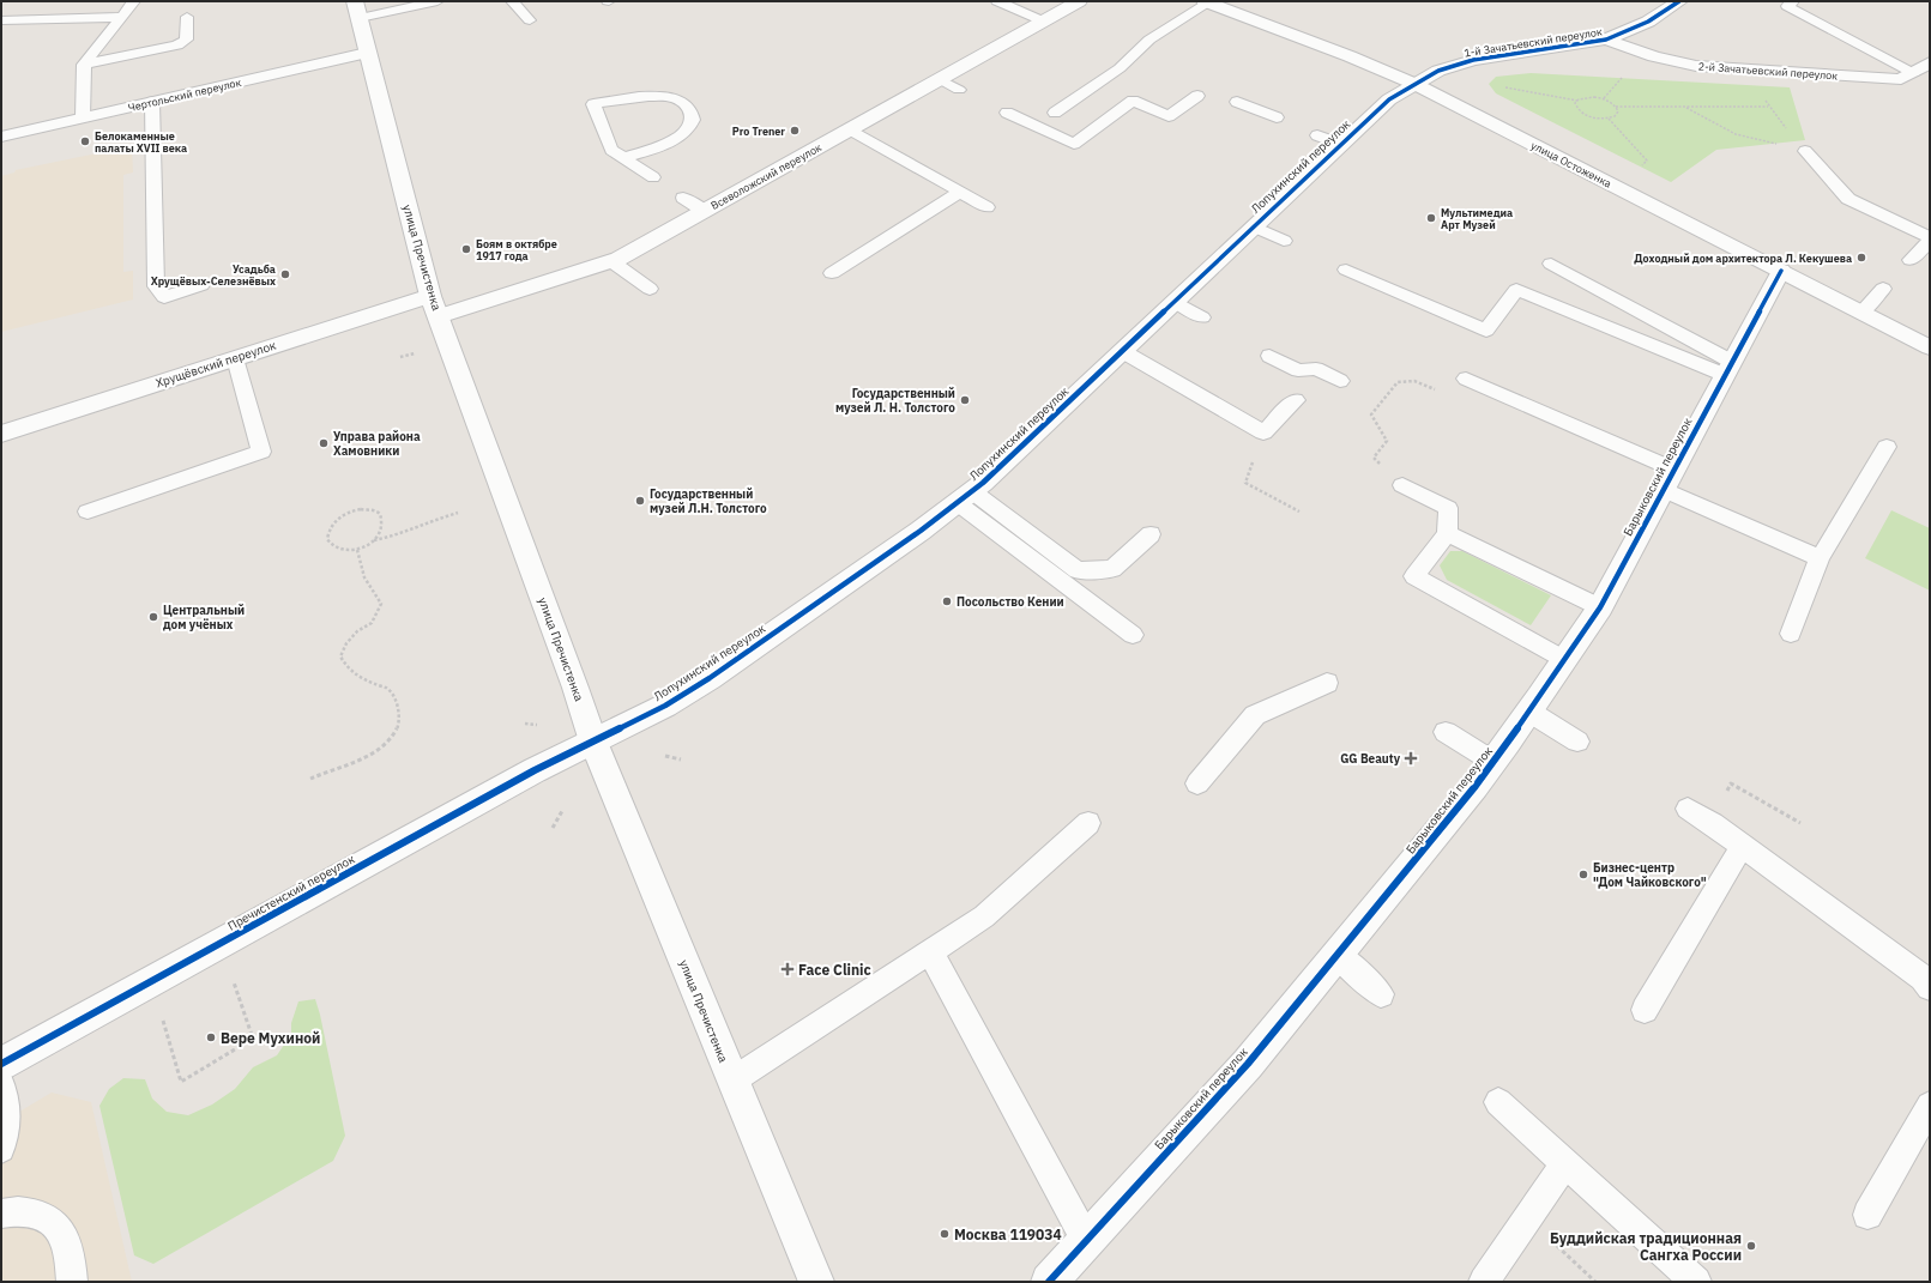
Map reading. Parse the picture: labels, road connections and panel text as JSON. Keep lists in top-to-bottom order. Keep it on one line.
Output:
{"streets":{"street":["1-й Зачатьевский переулок","2-й Зачатьевский переулок","Чертольский переулок","улица Остоженка","Лопухинский переулок","Всеволожский переулок","улица Пречистенка","Хрущёвский переулок","Барыковский переулок","Пречистенский переулок"]},"crossings":[["1-й Зачатьевский переулок","2-й Зачатьевский переулок"],["1-й Зачатьевский переулок","улица Остоженка"],["1-й Зачатьевский переулок","Лопухинский переулок"],["Чертольский переулок","улица Пречистенка"],["улица Остоженка","Лопухинский переулок"],["улица Остоженка","Барыковский переулок"],["Лопухинский переулок","улица Пречистенка"],["Лопухинский переулок","Пречистенский переулок"],["Всеволожский переулок","улица Пречистенка"],["Всеволожский переулок","Хрущёвский переулок"],["улица Пречистенка","Хрущёвский переулок"],["улица Пречистенка","Пречистенский переулок"]],"places":{"other":["Pro Trener","Белокаменные палаты XVII века","Мультимедиа Арт Музей","Боям в октябре 1917 года","Доходный дом архитектора Л. Кекушева","Усадьба Хрущёвых-Селезнёвых","Государственный музей Л. Н. Толстого","Управа района Хамовники","Государственный музей Л.Н. Толстого","Посольство Кении","Центральный дом учёных","Бизнес-центр \"Дом Чайковского\"","Вере Мухиной","Москва 119034","Буддийская традиционная Сангха России"],"health":["GG Beauty","Face Clinic"]}}
